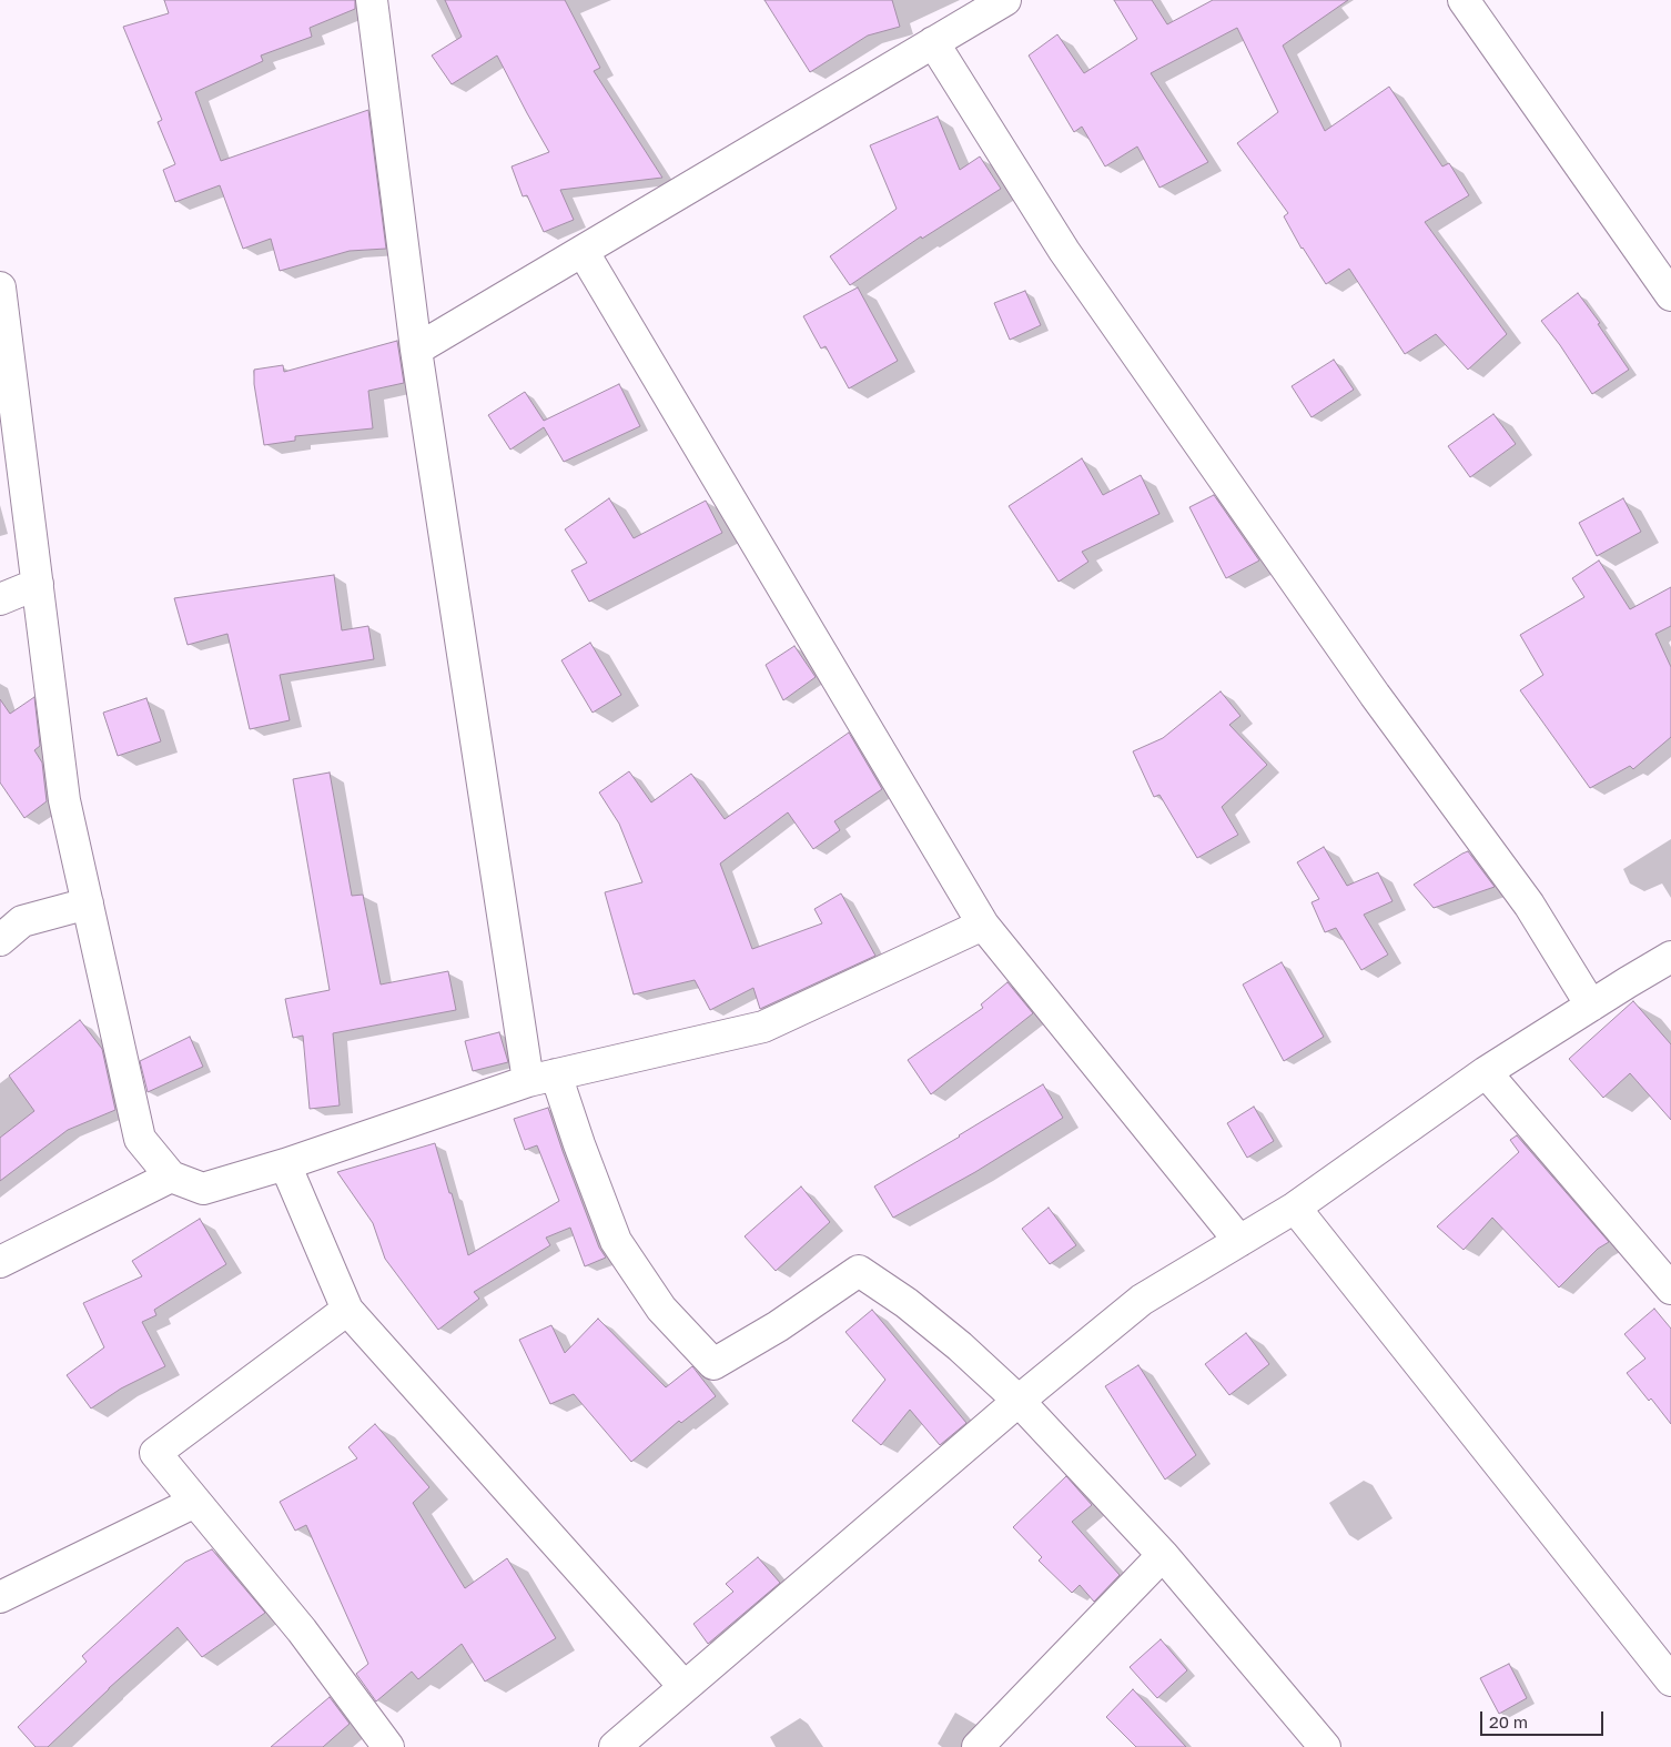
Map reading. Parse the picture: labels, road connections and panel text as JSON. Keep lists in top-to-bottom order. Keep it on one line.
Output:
{"scale_bar":"20 m"}
